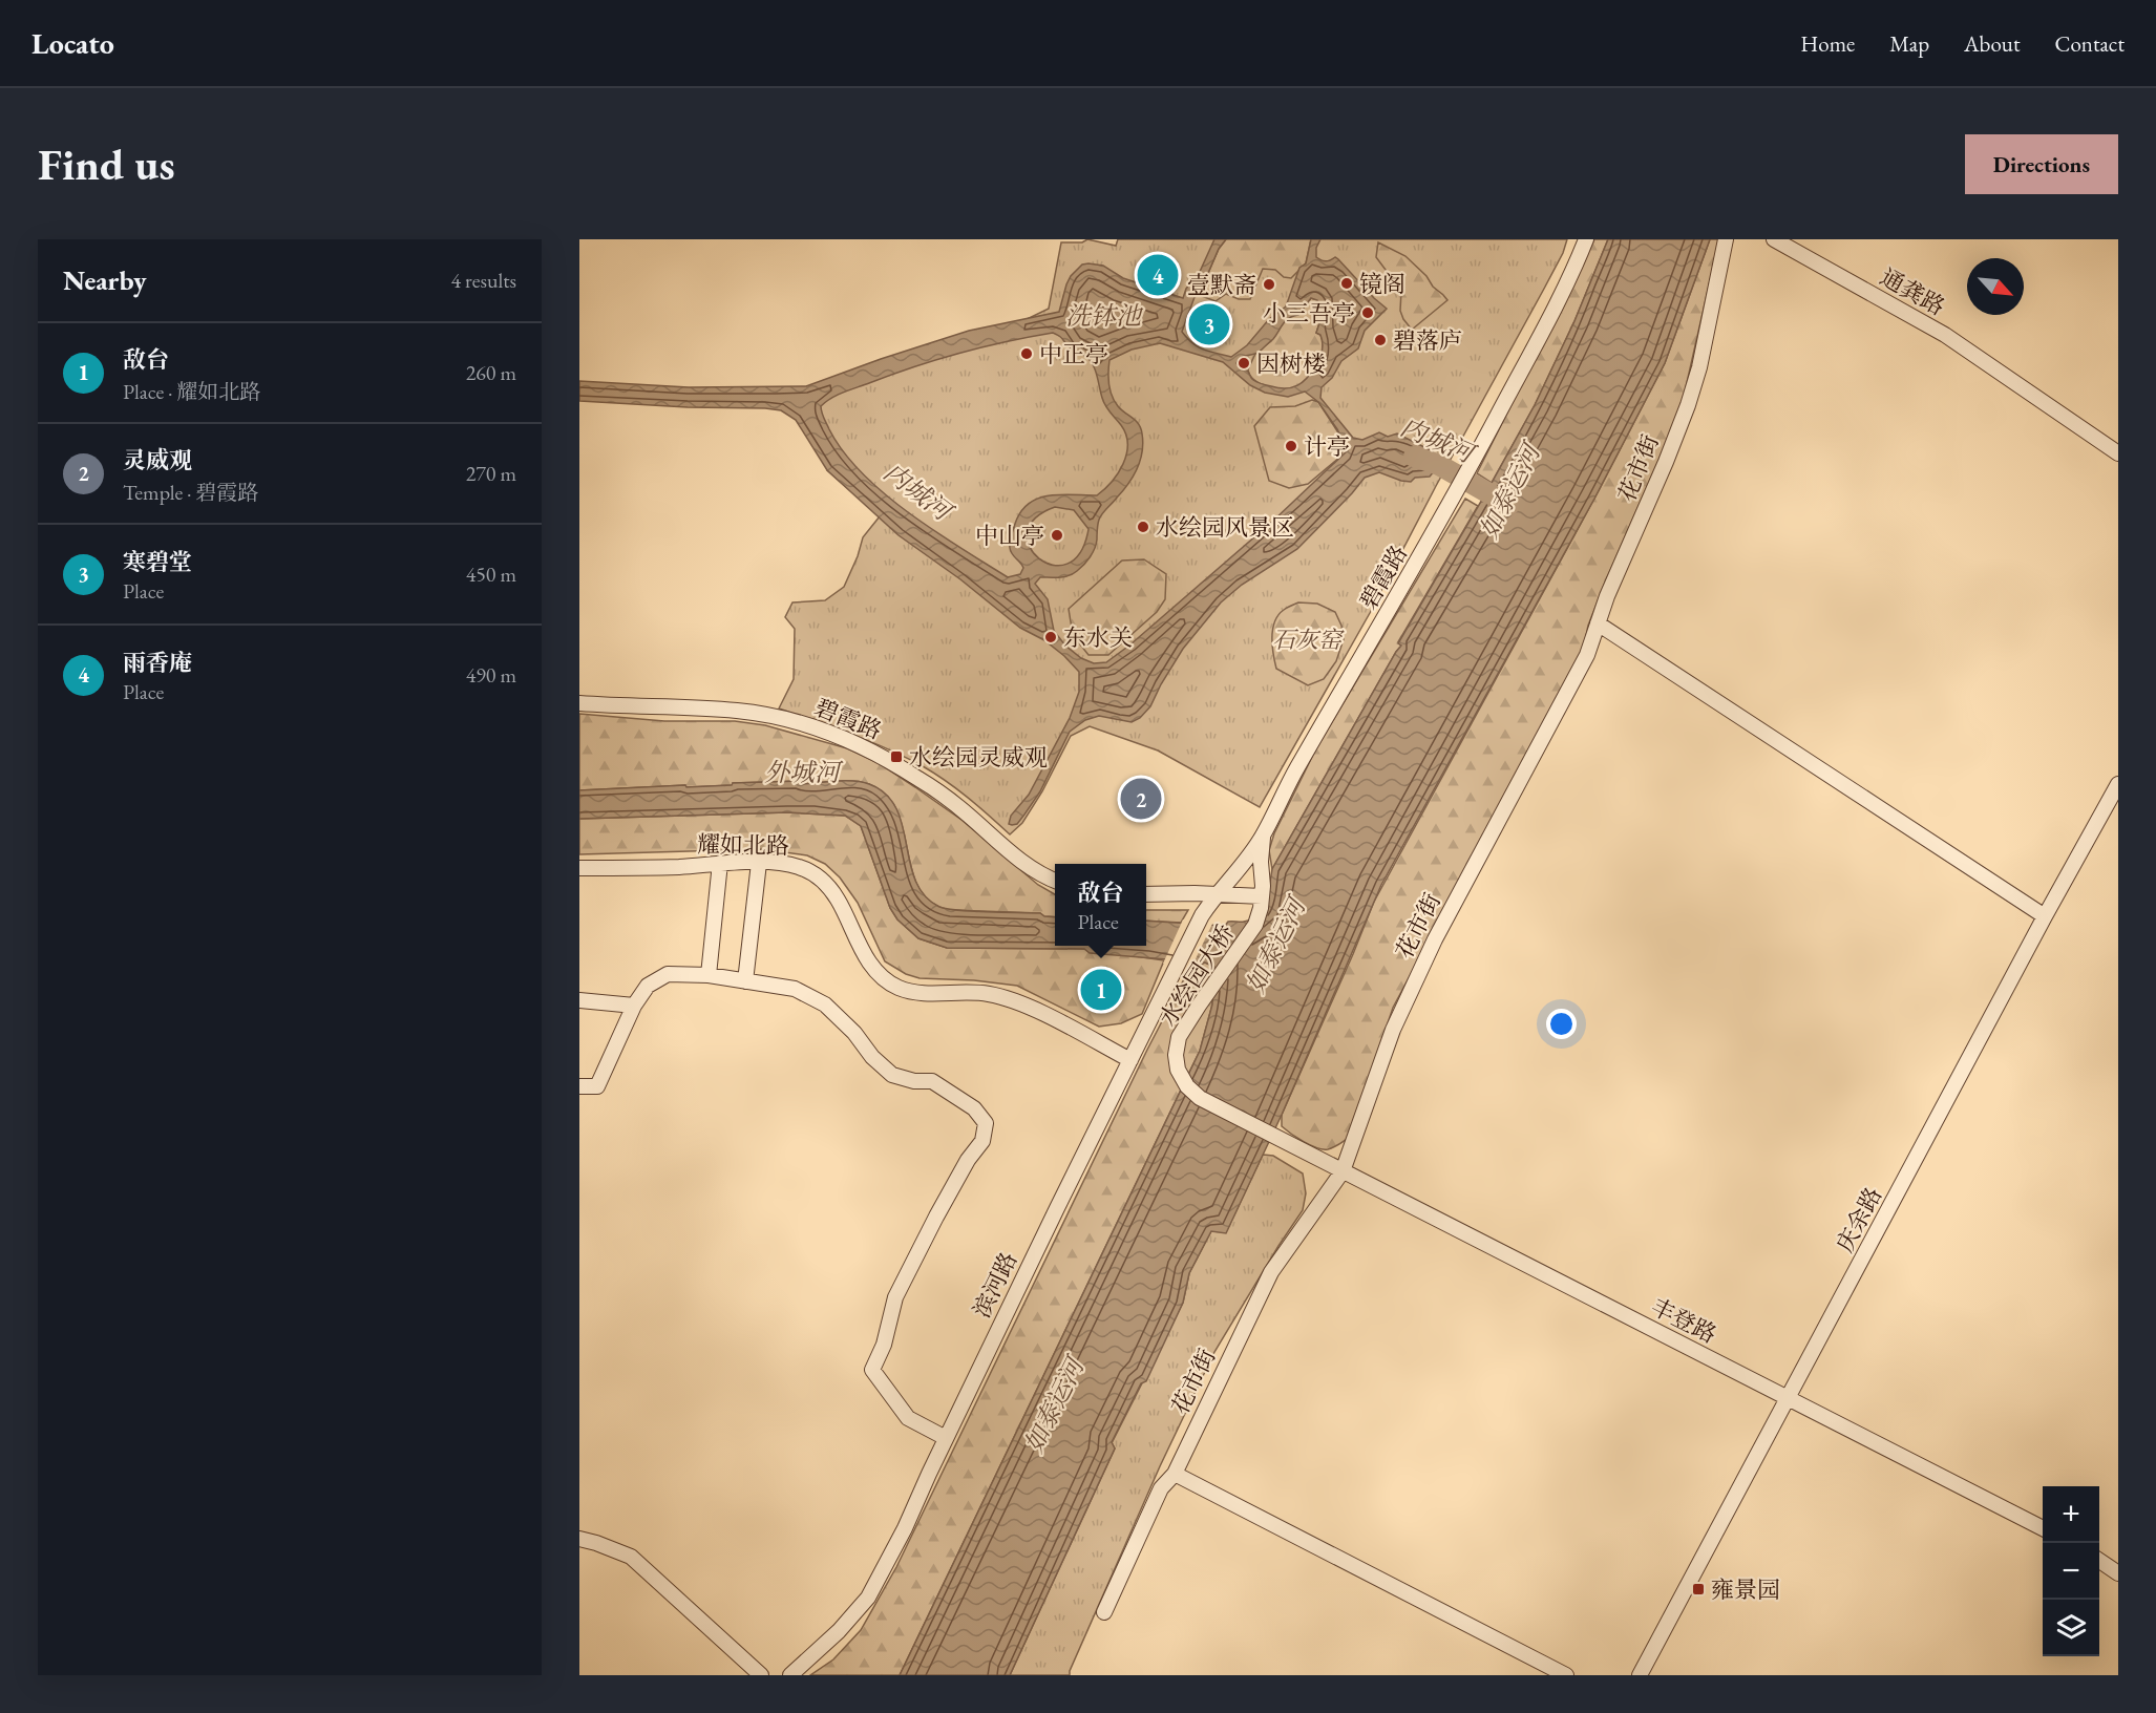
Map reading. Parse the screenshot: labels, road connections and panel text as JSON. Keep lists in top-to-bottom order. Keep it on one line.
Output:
{"streets":{"street":["通龚路","花市街","碧霞路","耀如北路","水绘园大桥","庆余路","滨河路","丰登路"]},"crossings":[["花市街","丰登路"],["碧霞路","滨河路"],["耀如北路","滨河路"],["水绘园大桥","丰登路"],["庆余路","丰登路"]],"water":["洗钵池","内城河","如泰运河","外城河"],"parks":["石灰窑"],"places":{"other":["镜阁","壹默斋","小三吾亭","碧落庐","中正亭","因树楼","计亭","水绘园风景区","中山亭","东水关"],"transit":["水绘园灵威观","雍景园"]},"north":"bottom right","page":{"header":"Locato","nav":["Home","Map","About","Contact"],"buttons":"Directions","title":"Find us","heading":["Nearby","4 results"],"pins":["4","3","2","1"],"list":[{"mark":"1","name":"敌台","note":"Place · 耀如北路","value":"260 m"},{"mark":"2","name":"灵威观","note":"Temple · 碧霞路","value":"270 m"},{"mark":"3","name":"寒碧堂","note":"Place","value":"450 m"},{"mark":"4","name":"雨香庵","note":"Place","value":"490 m"}],"popup":["敌台","Place"],"map_buttons":["+","−"]}}
